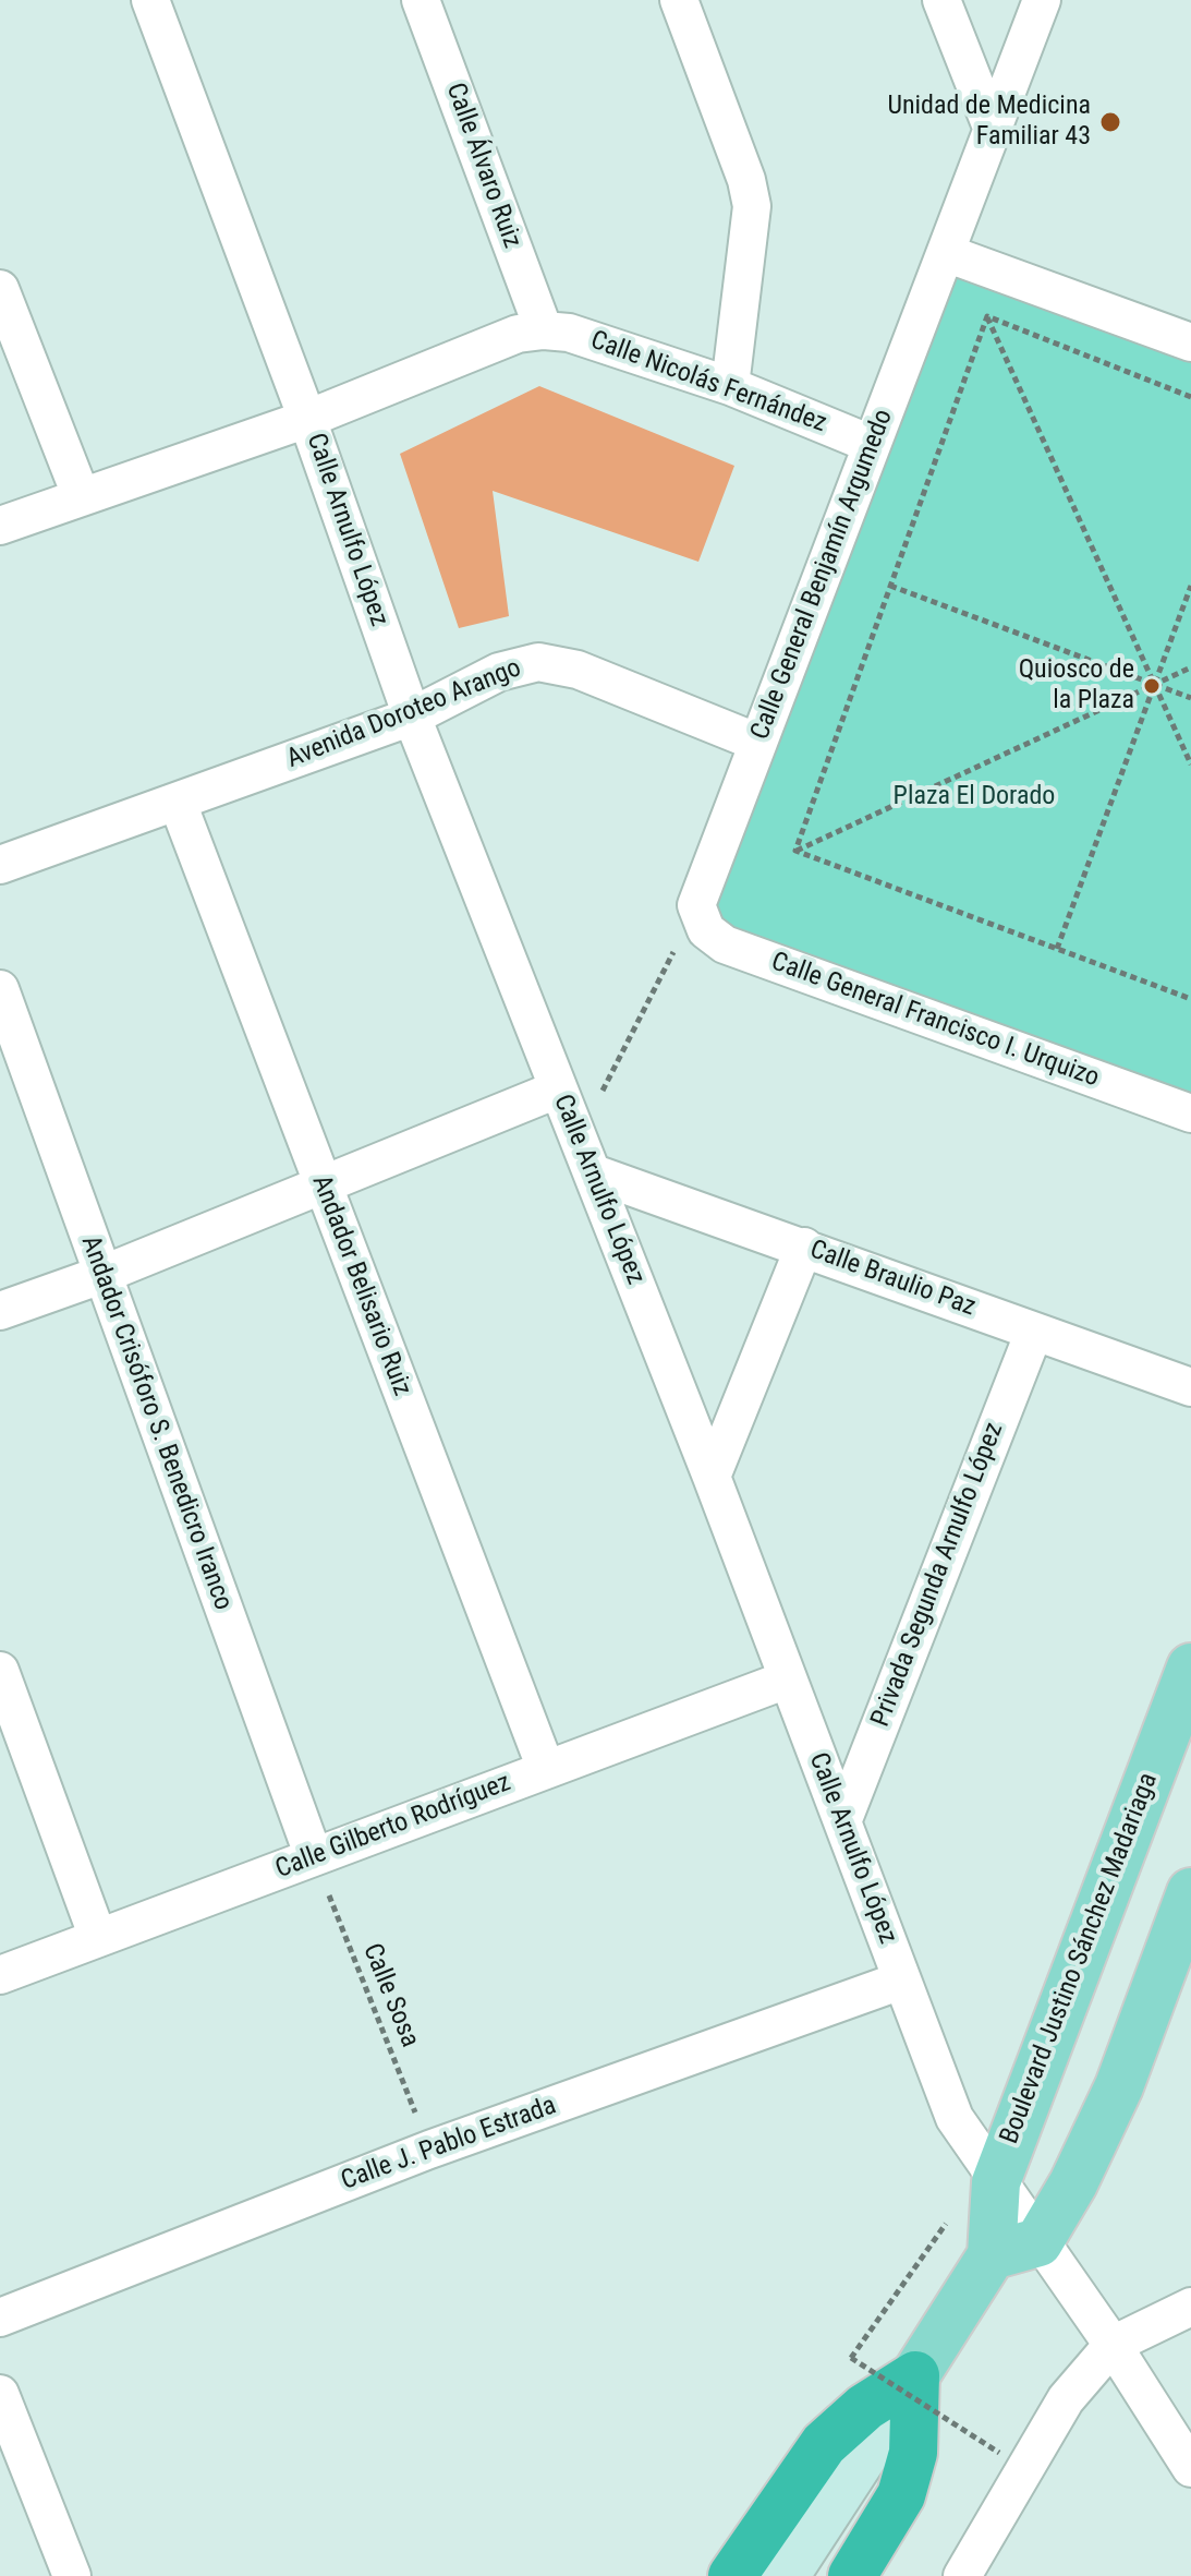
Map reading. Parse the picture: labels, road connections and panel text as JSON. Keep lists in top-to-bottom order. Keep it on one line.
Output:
{"streets":{"main road":["Boulevard Justino Sánchez Madariaga"],"street":["Calle Álvaro Ruiz","Calle Nicolás Fernández","Calle Arnulfo López","Calle General Benjamín Argumedo","Avenida Doroteo Arango","Calle General Francisco I. Urquizo","Calle Braulio Paz","Andador Belisario Ruiz","Andador Crisóforo S. Benedicro Iranco","Privada Segunda Arnulfo López","Calle Gilberto Rodríguez","Calle J. Pablo Estrada"],"path":["Calle Sosa"]},"crossings":[["Calle Álvaro Ruiz","Calle Nicolás Fernández"],["Calle Nicolás Fernández","Calle General Benjamín Argumedo"],["Calle Arnulfo López","Avenida Doroteo Arango"],["Calle Arnulfo López","Calle Braulio Paz"],["Calle Arnulfo López","Privada Segunda Arnulfo López"],["Calle Arnulfo López","Calle Gilberto Rodríguez"],["Calle Arnulfo López","Boulevard Justino Sánchez Madariaga"],["Calle Arnulfo López","Calle J. Pablo Estrada"],["Calle General Benjamín Argumedo","Avenida Doroteo Arango"],["Calle General Benjamín Argumedo","Calle General Francisco I. Urquizo"],["Avenida Doroteo Arango","Andador Belisario Ruiz"],["Calle Braulio Paz","Privada Segunda Arnulfo López"],["Andador Belisario Ruiz","Calle Gilberto Rodríguez"],["Andador Crisóforo S. Benedicro Iranco","Calle Gilberto Rodríguez"],["Andador Crisóforo S. Benedicro Iranco","Calle Sosa"],["Calle Gilberto Rodríguez","Calle Sosa"],["Calle Sosa","Calle J. Pablo Estrada"]],"parks":["Plaza El Dorado"],"places":["Unidad de Medicina Familiar 43","Quiosco de la Plaza"]}
